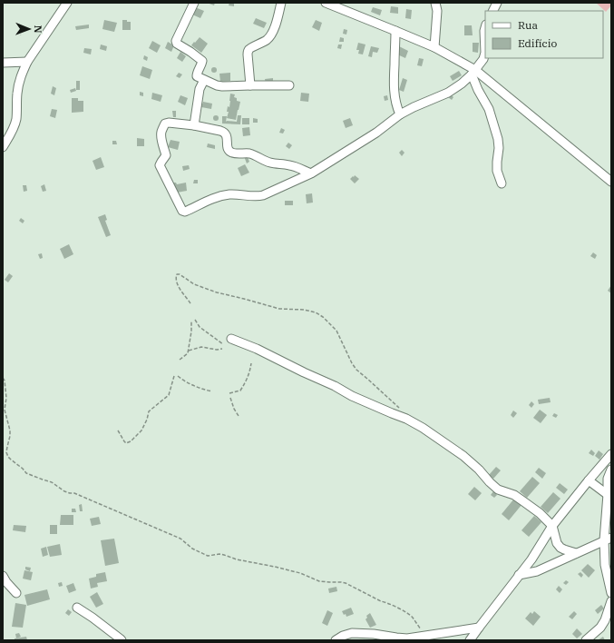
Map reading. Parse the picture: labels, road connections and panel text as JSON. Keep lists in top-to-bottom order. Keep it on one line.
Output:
{"legend":["Rua","Edifício"],"north":"right"}
